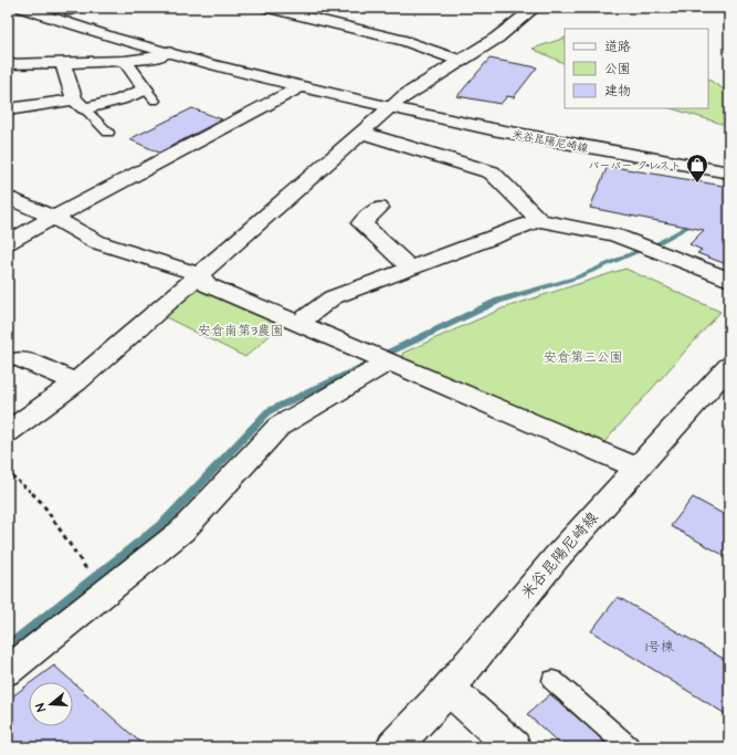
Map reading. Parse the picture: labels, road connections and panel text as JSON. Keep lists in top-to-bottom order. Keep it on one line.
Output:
{"streets":{"street":["米谷昆陽尼崎線"]},"parks":["安倉南第3農園","安倉第三公園"],"places":{"shop":["バーバー クレスト"]},"house_numbers":["1号棟"],"legend":["道路","公園","建物"],"north":"left"}
